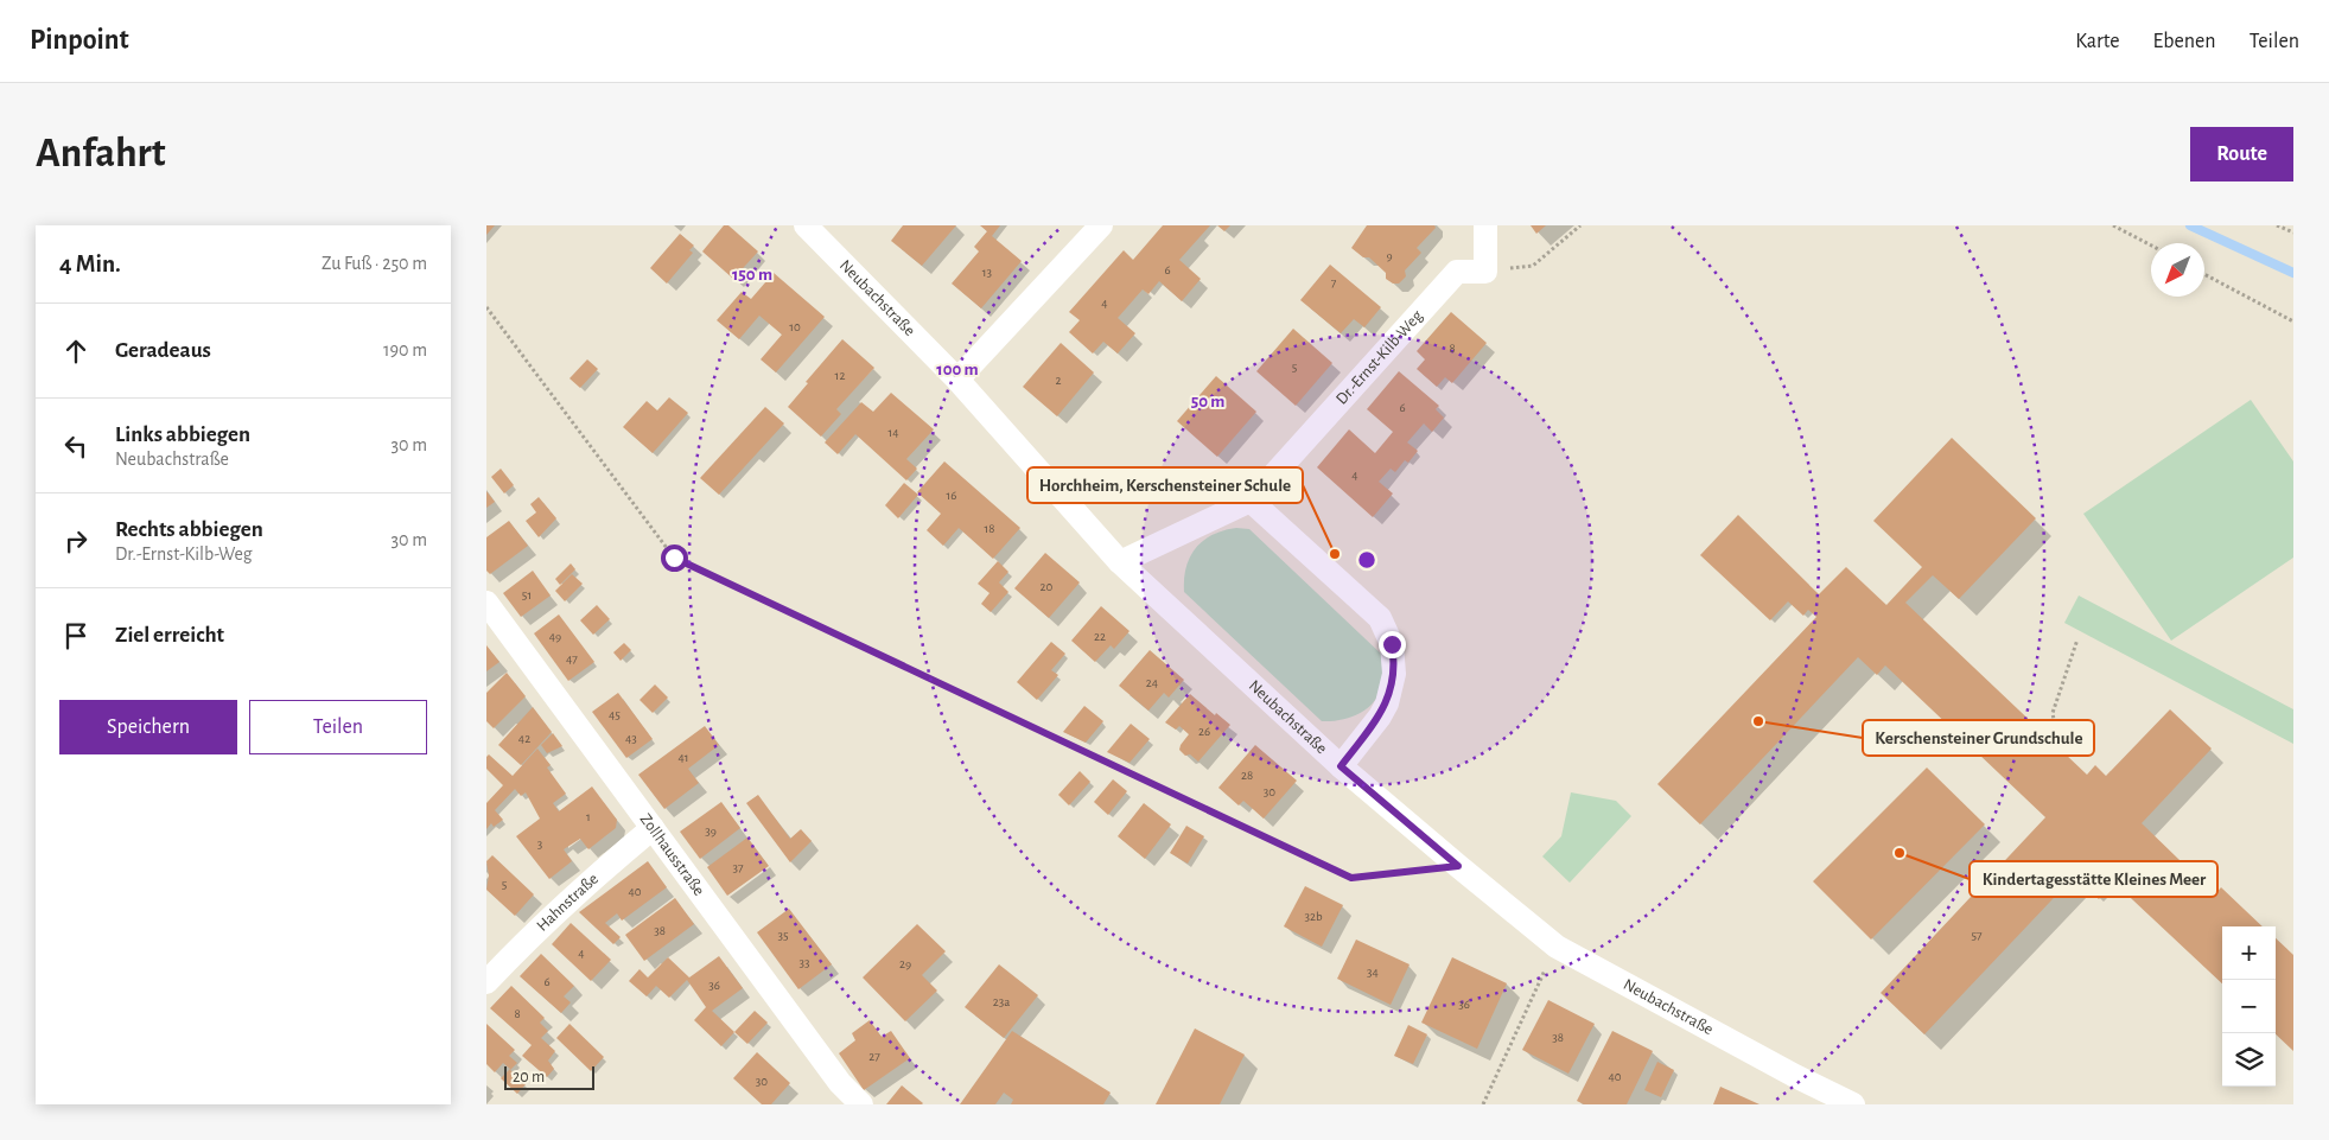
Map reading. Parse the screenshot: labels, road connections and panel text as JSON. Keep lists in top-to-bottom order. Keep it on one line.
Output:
{"streets":{"street":["Neubachstraße","Dr.-Ernst-Kilb-Weg","Zollhausstraße","Hahnstraße"]},"crossings":[["Neubachstraße","Dr.-Ernst-Kilb-Weg"],["Zollhausstraße","Hahnstraße"]],"places":["Horchheim, Kerschensteiner Schule","Kerschensteiner Grundschule","Kindertagesstätte Kleines Meer"],"house_numbers":["9","6","13","7","4","10","8","5","12","2","6","14","4","16","18","20","51","49","22","47","24","45","26","42","43","41","28","30","1","39","3","37","5","40","32b","38","35","57","4","33","29","34","6","36","23a","36","8","38","27","40","30"],"scale_bar":"20 m","north":"bottom left","page":{"header":"Pinpoint","nav":["Karte","Ebenen","Teilen"],"buttons":["Route",["Speichern","Teilen"]],"title":"Anfahrt","heading":["4 Min.","Zu Fuß · 250 m"],"list":[["Geradeaus","190 m"],["Links abbiegen","Neubachstraße","30 m"],["Rechts abbiegen","Dr.-Ernst-Kilb-Weg","30 m"],"Ziel erreicht"],"map_buttons":["+","−"],"scale":"20 m"},"rings":["150 m","100 m","50 m"]}
